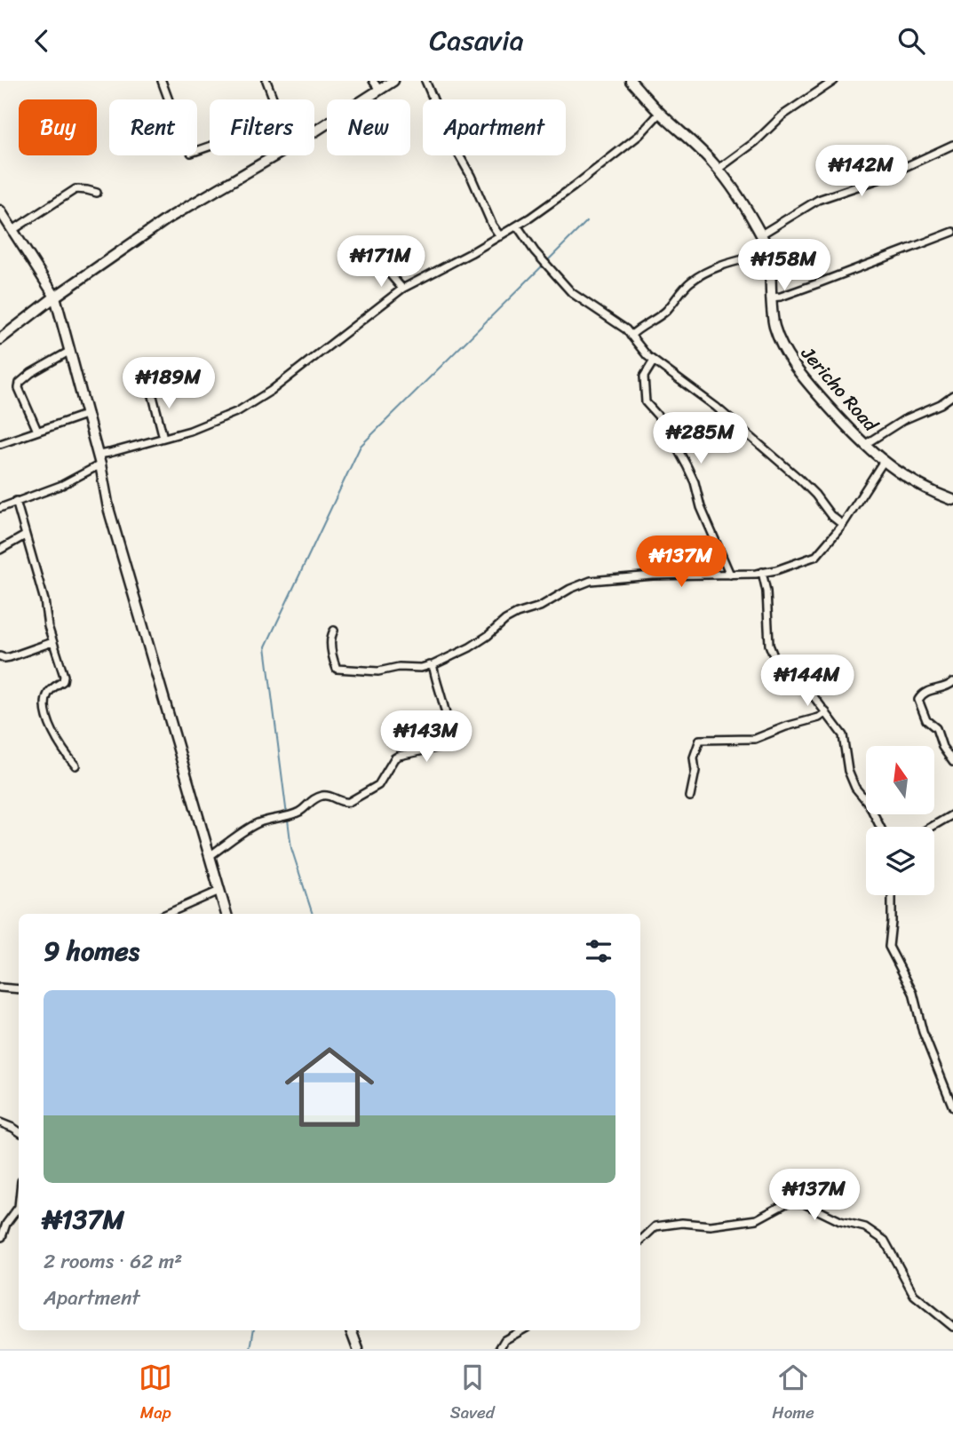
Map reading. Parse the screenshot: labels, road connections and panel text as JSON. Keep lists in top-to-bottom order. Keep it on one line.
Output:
{"streets":{"main road":["Jericho Road"]},"north":"top","page":{"header":"Casavia","chip":["Buy","Rent","Filters","New","Apartment"],"price":["₦142M","₦171M","₦158M","₦189M","₦285M","₦137M","₦144M","₦143M","₦137M"],"heading":"9 homes","list":[{"name":"₦137M","note":"2 rooms · 62 m² · Apartment"}],"tabs":["Map","Saved","Home"]}}
